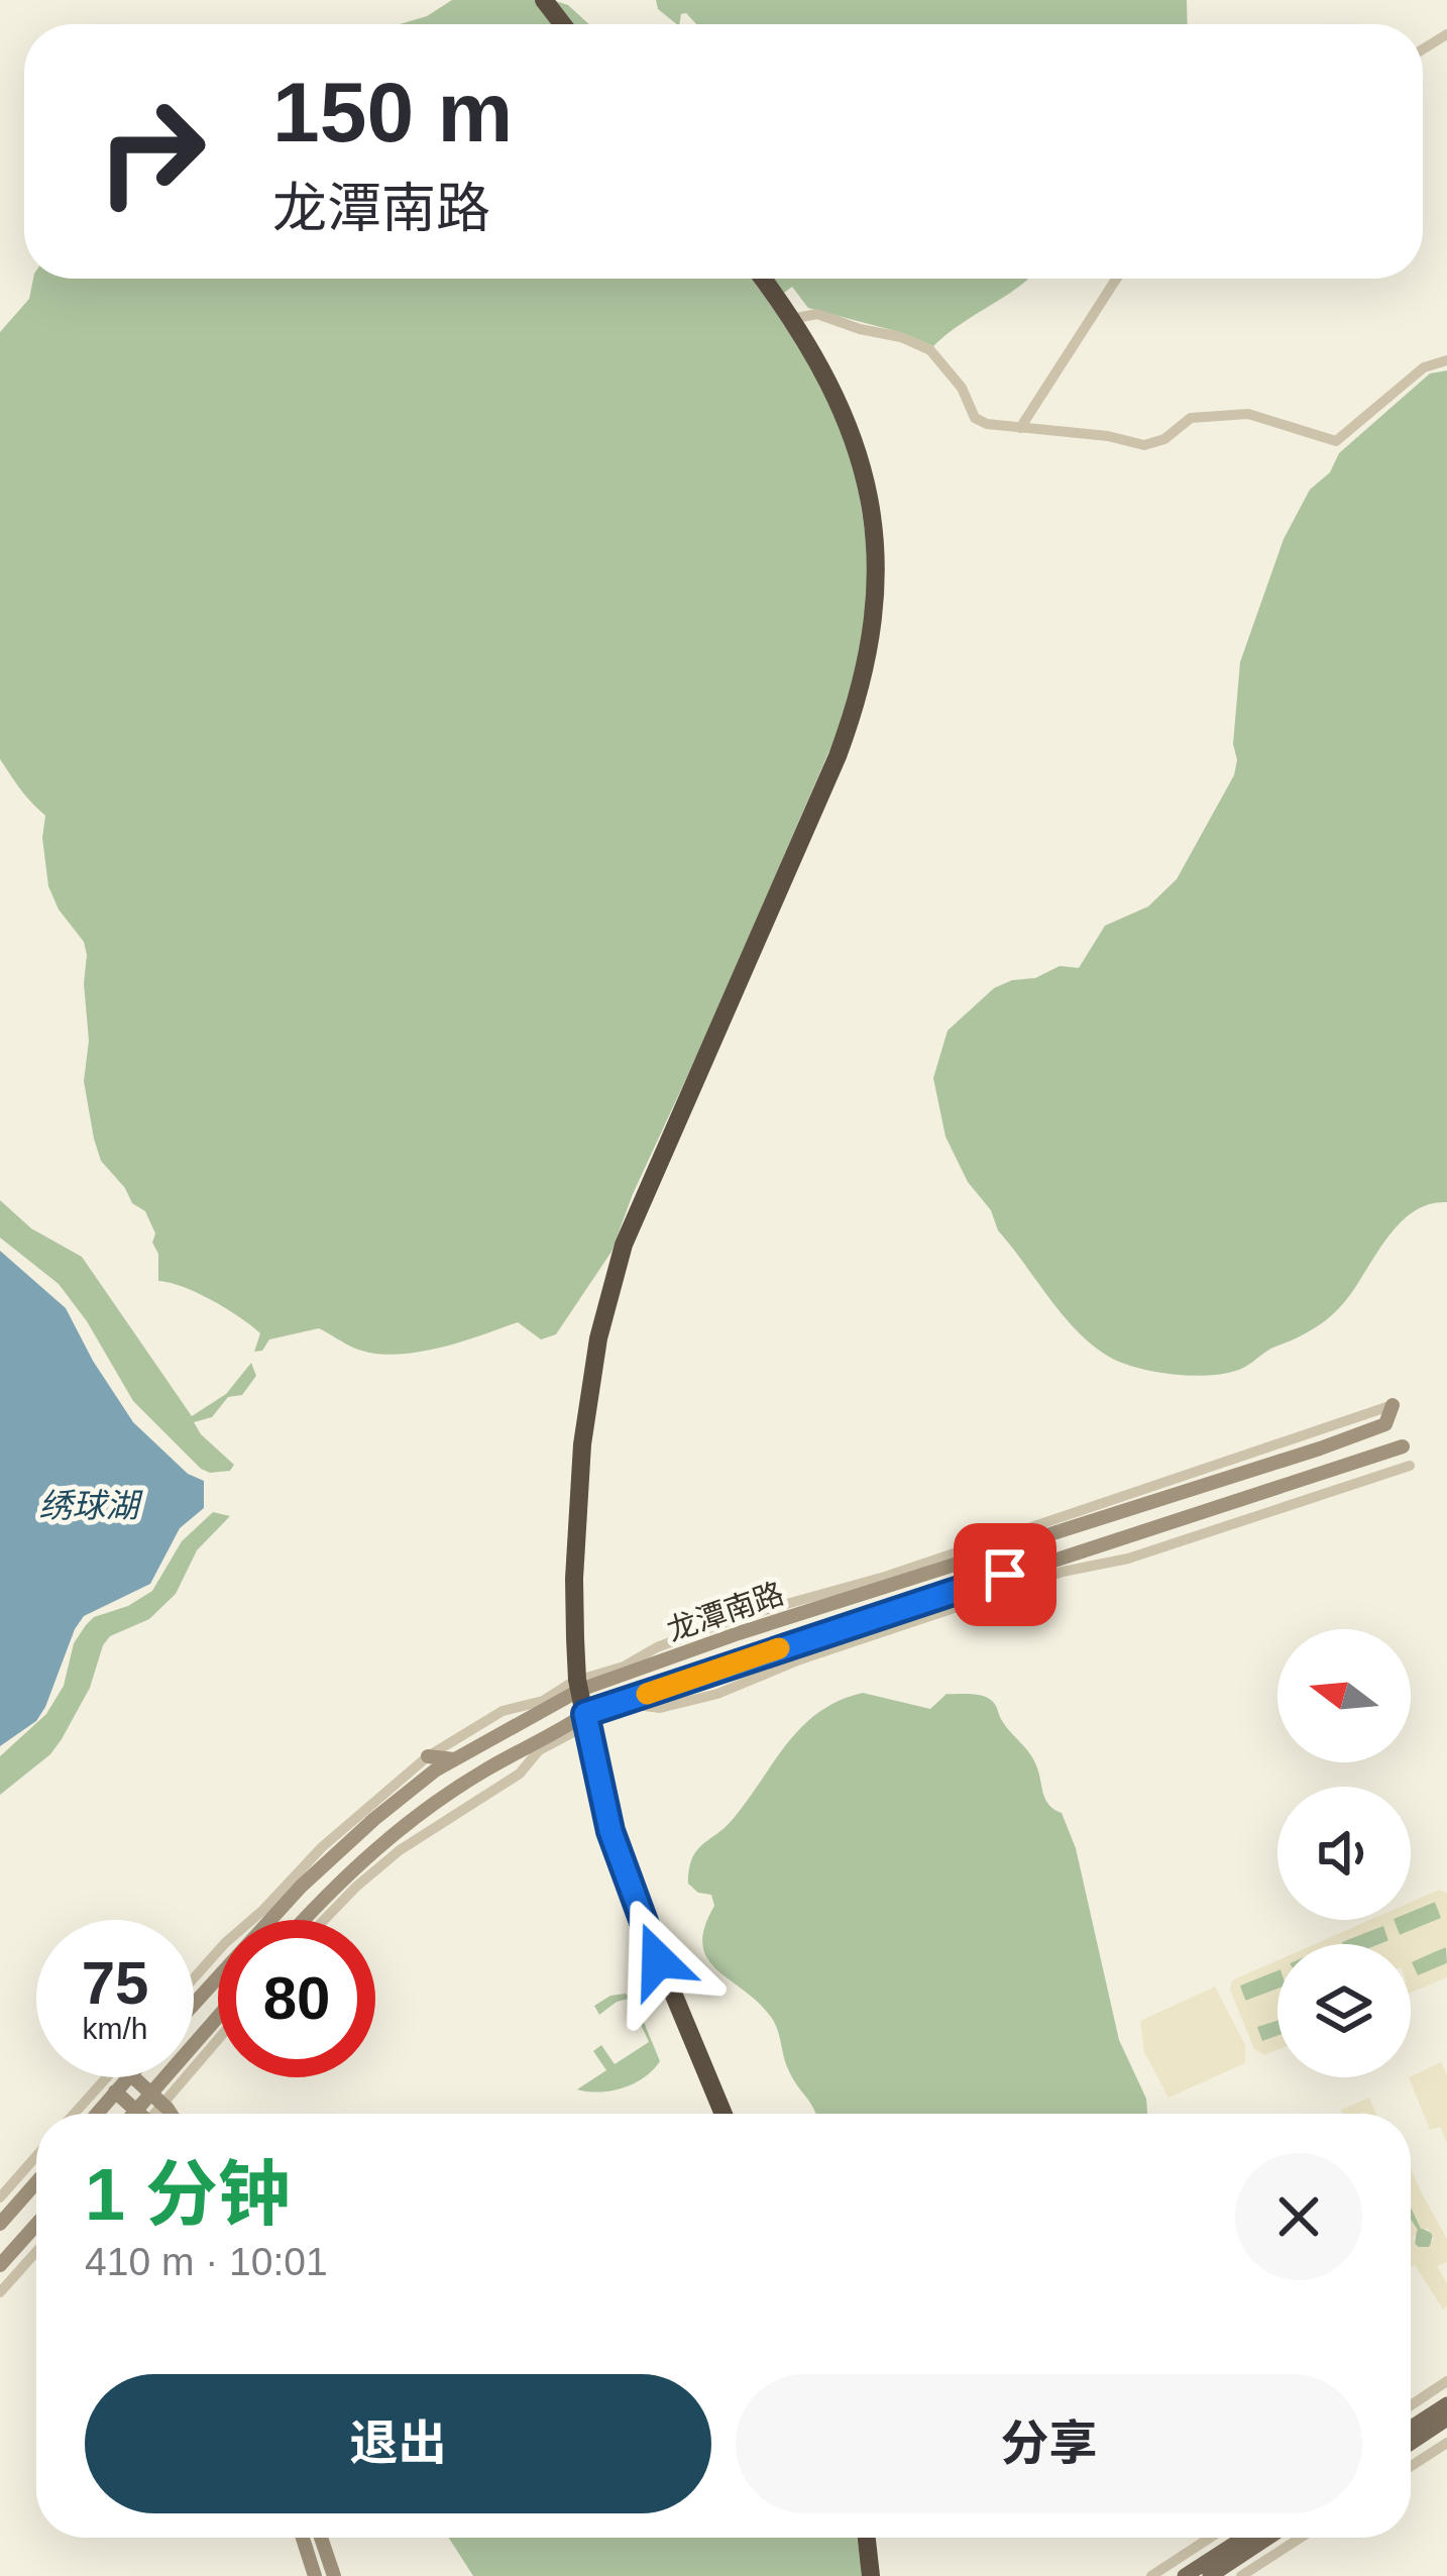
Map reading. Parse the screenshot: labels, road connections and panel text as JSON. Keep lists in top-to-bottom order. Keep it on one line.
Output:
{"streets":{"main road":["龙潭南路"]},"water":["绣球湖"],"north":"left","page":{"turn":["150 m","龙潭南路"],"speed":"75 km/h","limit":"80","heading":["1 分钟","410 m · 10:01"],"buttons":["退出","分享"]}}
